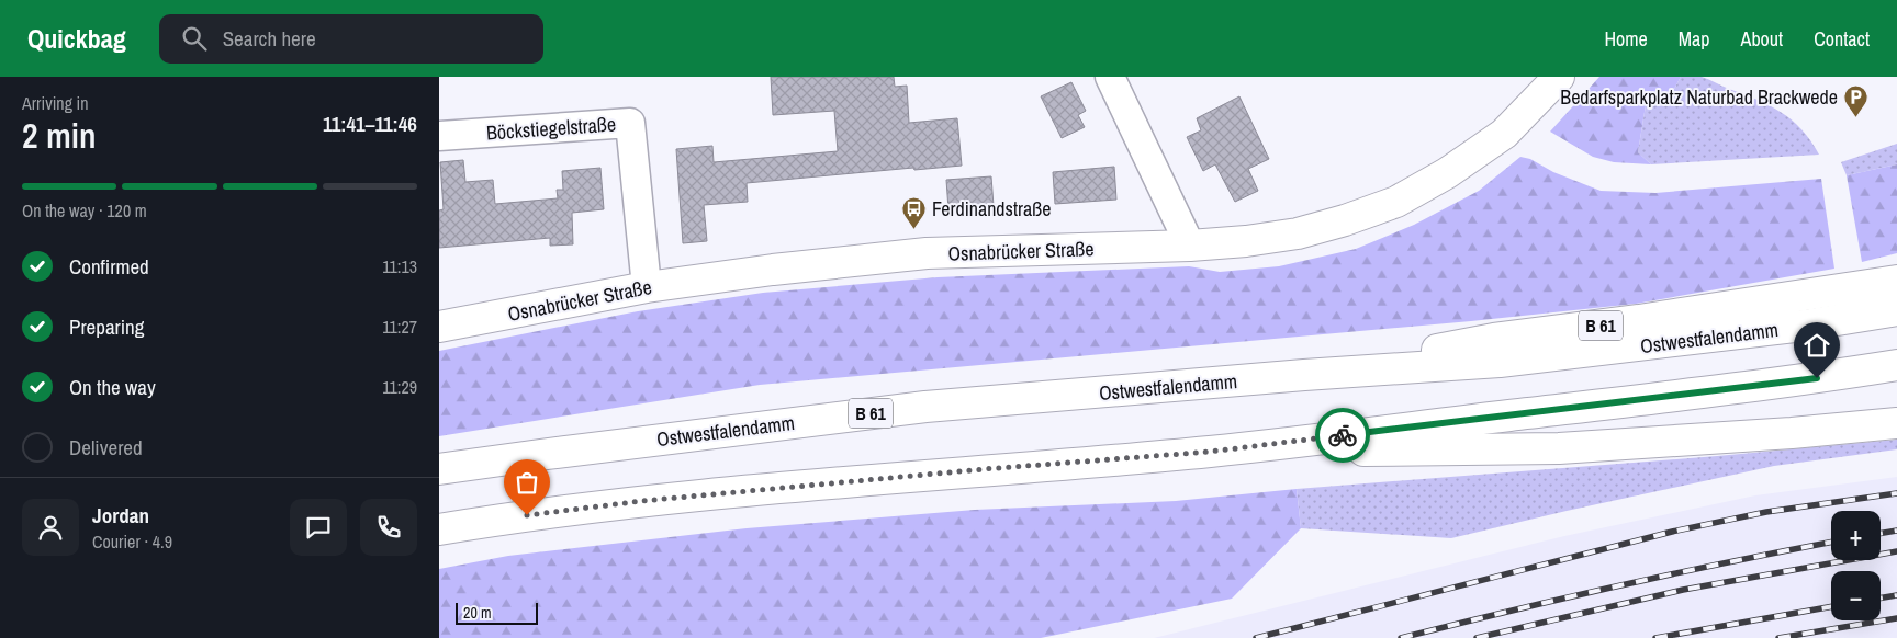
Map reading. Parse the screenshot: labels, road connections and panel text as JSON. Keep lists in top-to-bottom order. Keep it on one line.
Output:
{"streets":{"main road":["Osnabrücker Straße","B 61","Ostwestfalendamm"],"street":["Böckstiegelstraße"]},"crossings":[["Böckstiegelstraße","Osnabrücker Straße"],["B 61","Ostwestfalendamm"]],"places":{"parking":["Bedarfsparkplatz Naturbad Brackwede"],"bus stop":["Ferdinandstraße"]},"scale_bar":"20 m","page":{"header":"Quickbag","search":"Search here","nav":["Home","Map","About","Contact"],"heading":["2 min","Arriving in","11:41–11:46"],"panel":["Jordan","Courier · 4.9"],"bar":"On the way · 120 m","list":[["Confirmed","11:13"],["Preparing","11:27"],["On the way","11:29"],"Delivered"],"map_buttons":["+","−"],"scale":"20 m"}}
